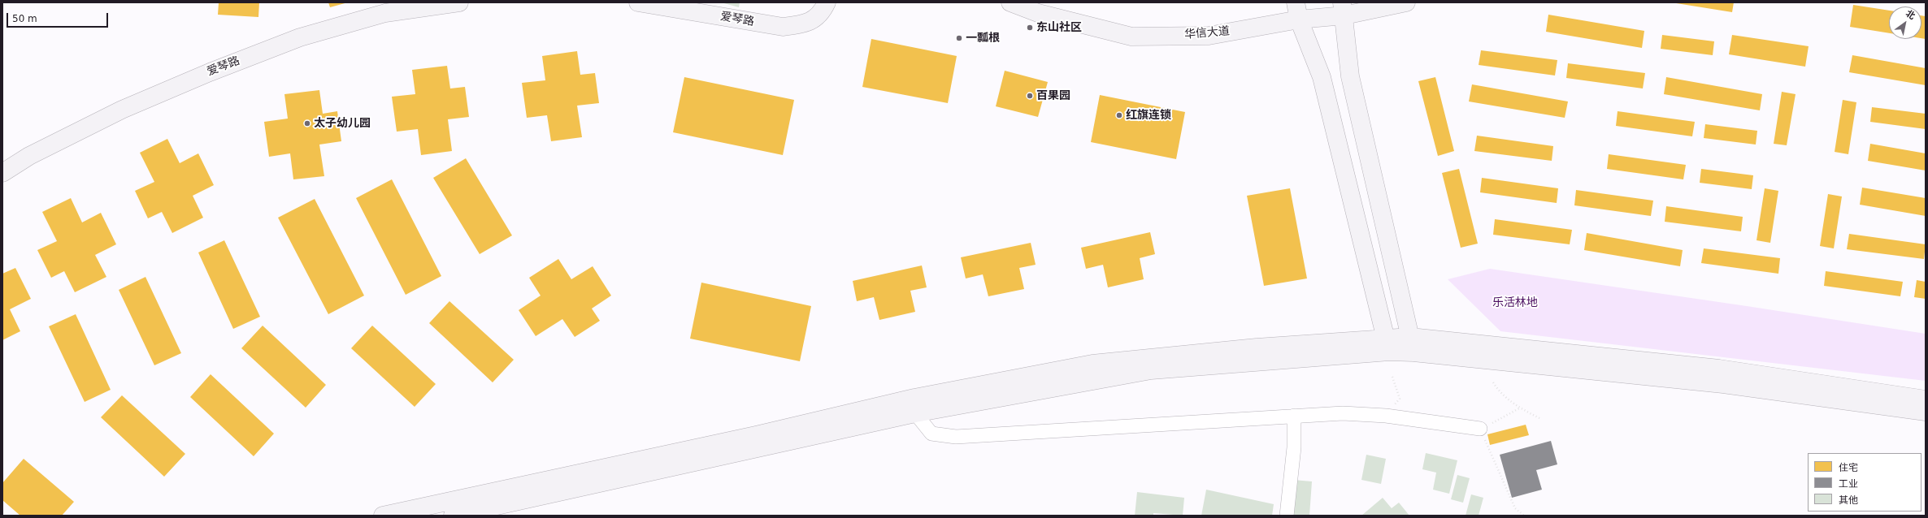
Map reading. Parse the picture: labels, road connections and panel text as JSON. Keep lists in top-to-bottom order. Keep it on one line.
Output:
{"streets":{"street":["爱琴路","华信大道"]},"parks":["乐活林地"],"places":["东山社区","一瓢根","百果园","红旗连锁","太子幼儿园"],"legend":["住宅","工业","其他"],"scale_bar":"50 m","north":"top right"}
